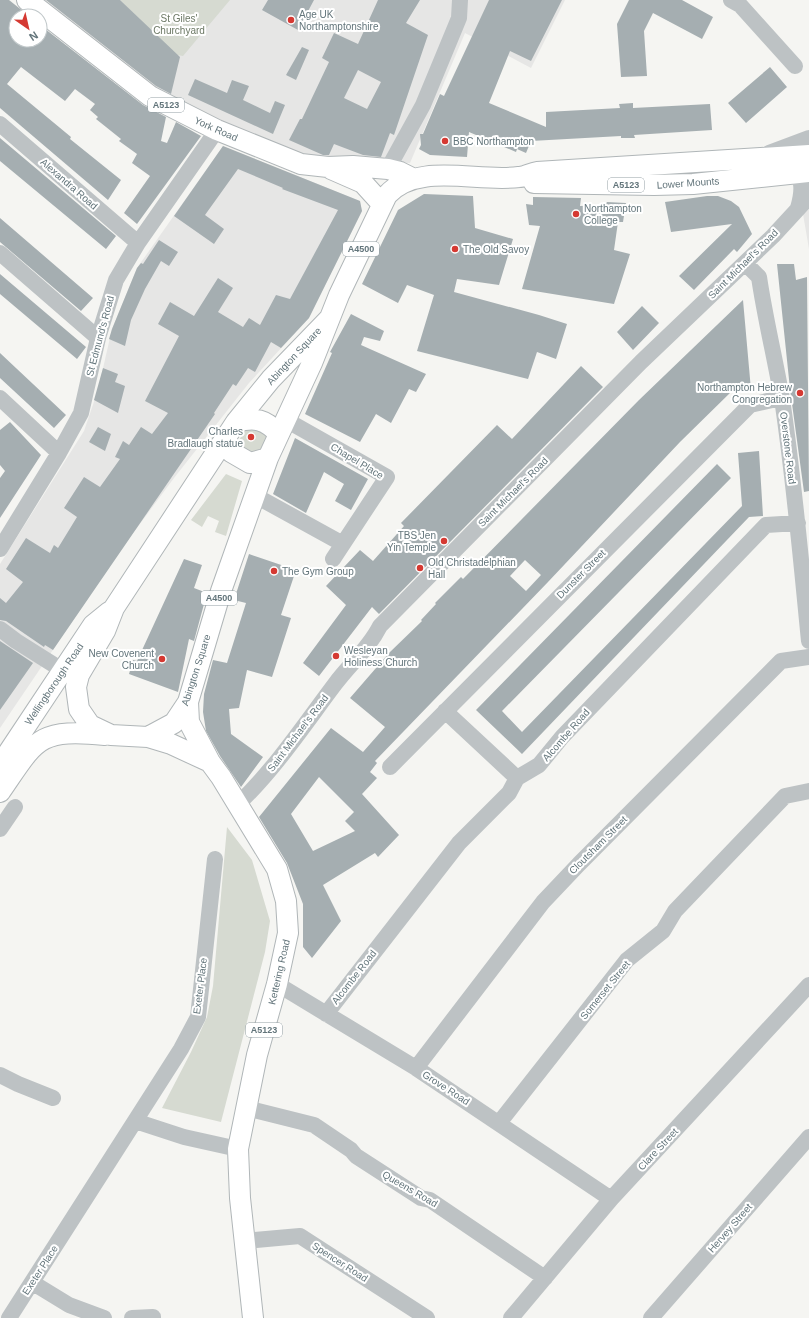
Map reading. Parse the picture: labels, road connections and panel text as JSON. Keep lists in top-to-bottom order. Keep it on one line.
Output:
{"streets":{"main road":["A5123","York Road","Lower Mounts","A4500","Abington Square","Wellingborough Road","Kettering Road"],"street":["Alexandra Road","Saint Michael's Road","St Edmund's Road","Overstone Road","Chapel Place","Dunster Street","Alcombe Road","Cloutsham Street","Exeter Place","Somerset Street","Grove Road","Clare Street","Queens Road","Hervey Street","Spencer Road"]},"crossings":[["A5123","Abington Square"],["A5123","Kettering Road"],["York Road","Lower Mounts"],["York Road","St Edmund's Road"],["York Road","Abington Square"],["Lower Mounts","Abington Square"],["Alexandra Road","St Edmund's Road"],["Saint Michael's Road","Overstone Road"],["Saint Michael's Road","Kettering Road"],["Abington Square","Chapel Place"],["Abington Square","Wellingborough Road"],["Overstone Road","Dunster Street"],["Overstone Road","Alcombe Road"],["Alcombe Road","Grove Road"],["Cloutsham Street","Grove Road"],["Kettering Road","Grove Road"],["Kettering Road","Queens Road"],["Kettering Road","Spencer Road"],["Somerset Street","Grove Road"],["Grove Road","Clare Street"],["Clare Street","Queens Road"]],"parks":["St Giles' Churchyard"],"places":["Age UK Northamptonshire","BBC Northampton","Northampton College","The Old Savoy","Northampton Hebrew Congregation","Charles Bradlaugh statue","TBS Jen Yin Temple","Old Christadelphian Hall","The Gym Group","Wesleyan Holiness Church","New Covenent Church"],"north":"bottom right"}
